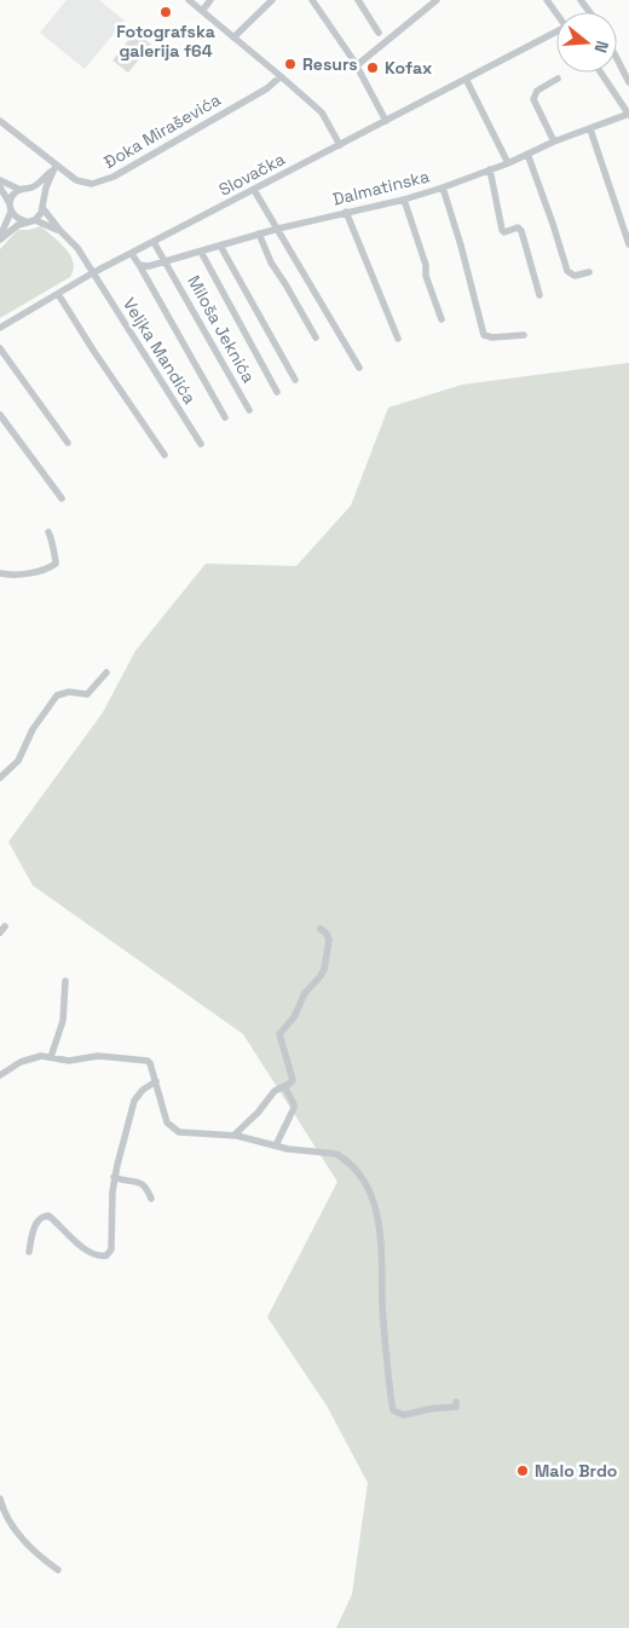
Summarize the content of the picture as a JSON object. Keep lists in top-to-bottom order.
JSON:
{
  "streets": {
    "street": [
      "Đoka Miraševića",
      "Slovačka",
      "Dalmatinska",
      "Miloša Jeknića",
      "Veljka Mandića"
    ]
  },
  "crossings": [
    ["Dalmatinska", "Miloša Jeknića"]
  ],
  "places": [
    "Fotografska galerija f64",
    "Resurs",
    "Kofax",
    "Malo Brdo"
  ],
  "north": "right"
}
